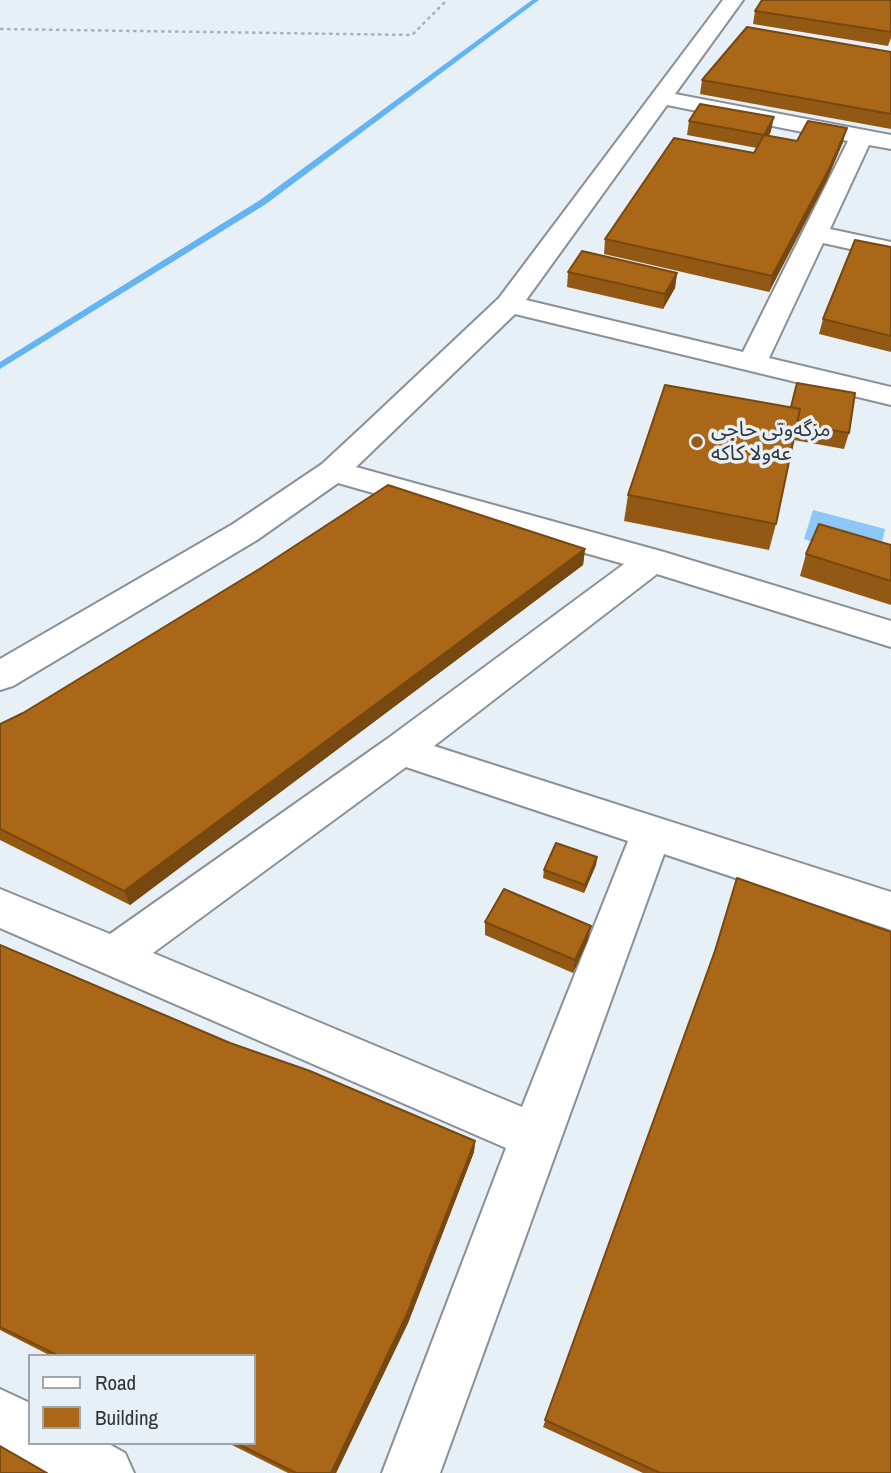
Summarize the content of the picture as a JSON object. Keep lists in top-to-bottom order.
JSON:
{
  "places": ["مزگەوتی حاجی عەولا کاکە"],
  "legend": ["Road", "Building"]
}
